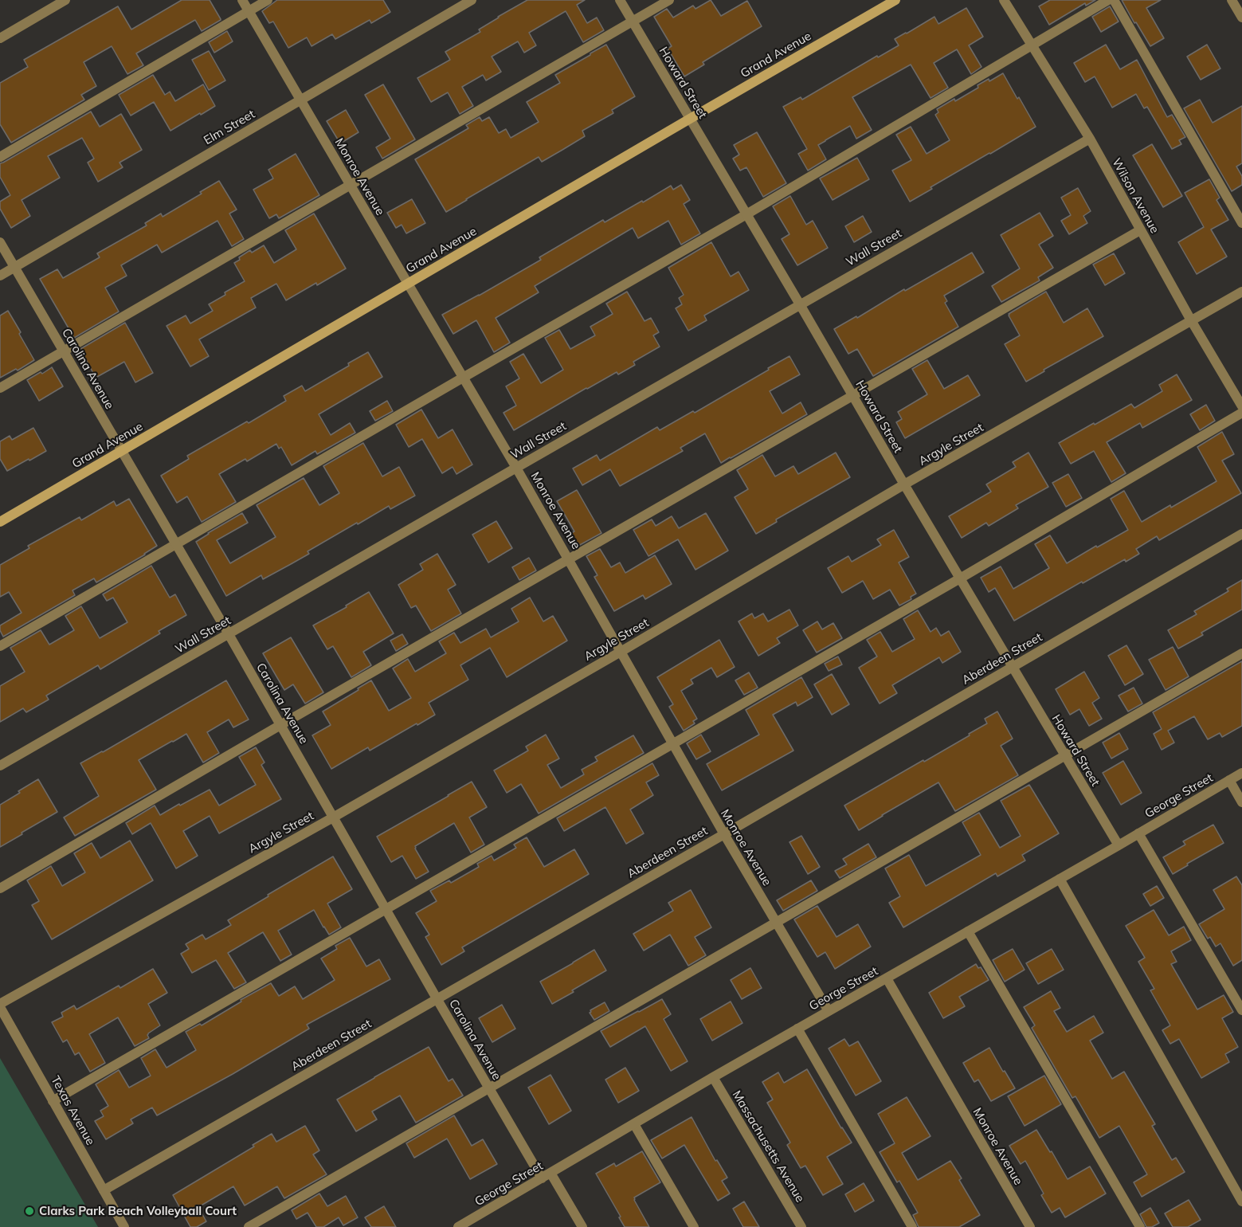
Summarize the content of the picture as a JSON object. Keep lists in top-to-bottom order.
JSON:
{
  "streets": {
    "main road": ["Grand Avenue"],
    "street": [
      "Howard Street",
      "Elm Street",
      "Monroe Avenue",
      "Wilson Avenue",
      "Wall Street",
      "Carolina Avenue",
      "Argyle Street",
      "Aberdeen Street",
      "George Street",
      "Texas Avenue",
      "Massachusetts Avenue"
    ]
  },
  "crossings": [
    ["Grand Avenue", "Howard Street"],
    ["Grand Avenue", "Monroe Avenue"],
    ["Grand Avenue", "Carolina Avenue"],
    ["Howard Street", "Wall Street"],
    ["Howard Street", "Argyle Street"],
    ["Howard Street", "Aberdeen Street"],
    ["Howard Street", "George Street"],
    ["Elm Street", "Monroe Avenue"],
    ["Elm Street", "Carolina Avenue"],
    ["Monroe Avenue", "Wall Street"],
    ["Monroe Avenue", "Argyle Street"],
    ["Monroe Avenue", "Aberdeen Street"],
    ["Monroe Avenue", "George Street"],
    ["Wilson Avenue", "Wall Street"],
    ["Wilson Avenue", "Argyle Street"],
    ["Wall Street", "Carolina Avenue"],
    ["Carolina Avenue", "Argyle Street"],
    ["Carolina Avenue", "Aberdeen Street"],
    ["Carolina Avenue", "George Street"],
    ["Argyle Street", "Texas Avenue"],
    ["Aberdeen Street", "Texas Avenue"],
    ["George Street", "Massachusetts Avenue"]
  ],
  "places": ["Clarks Park Beach Volleyball Court"]
}
